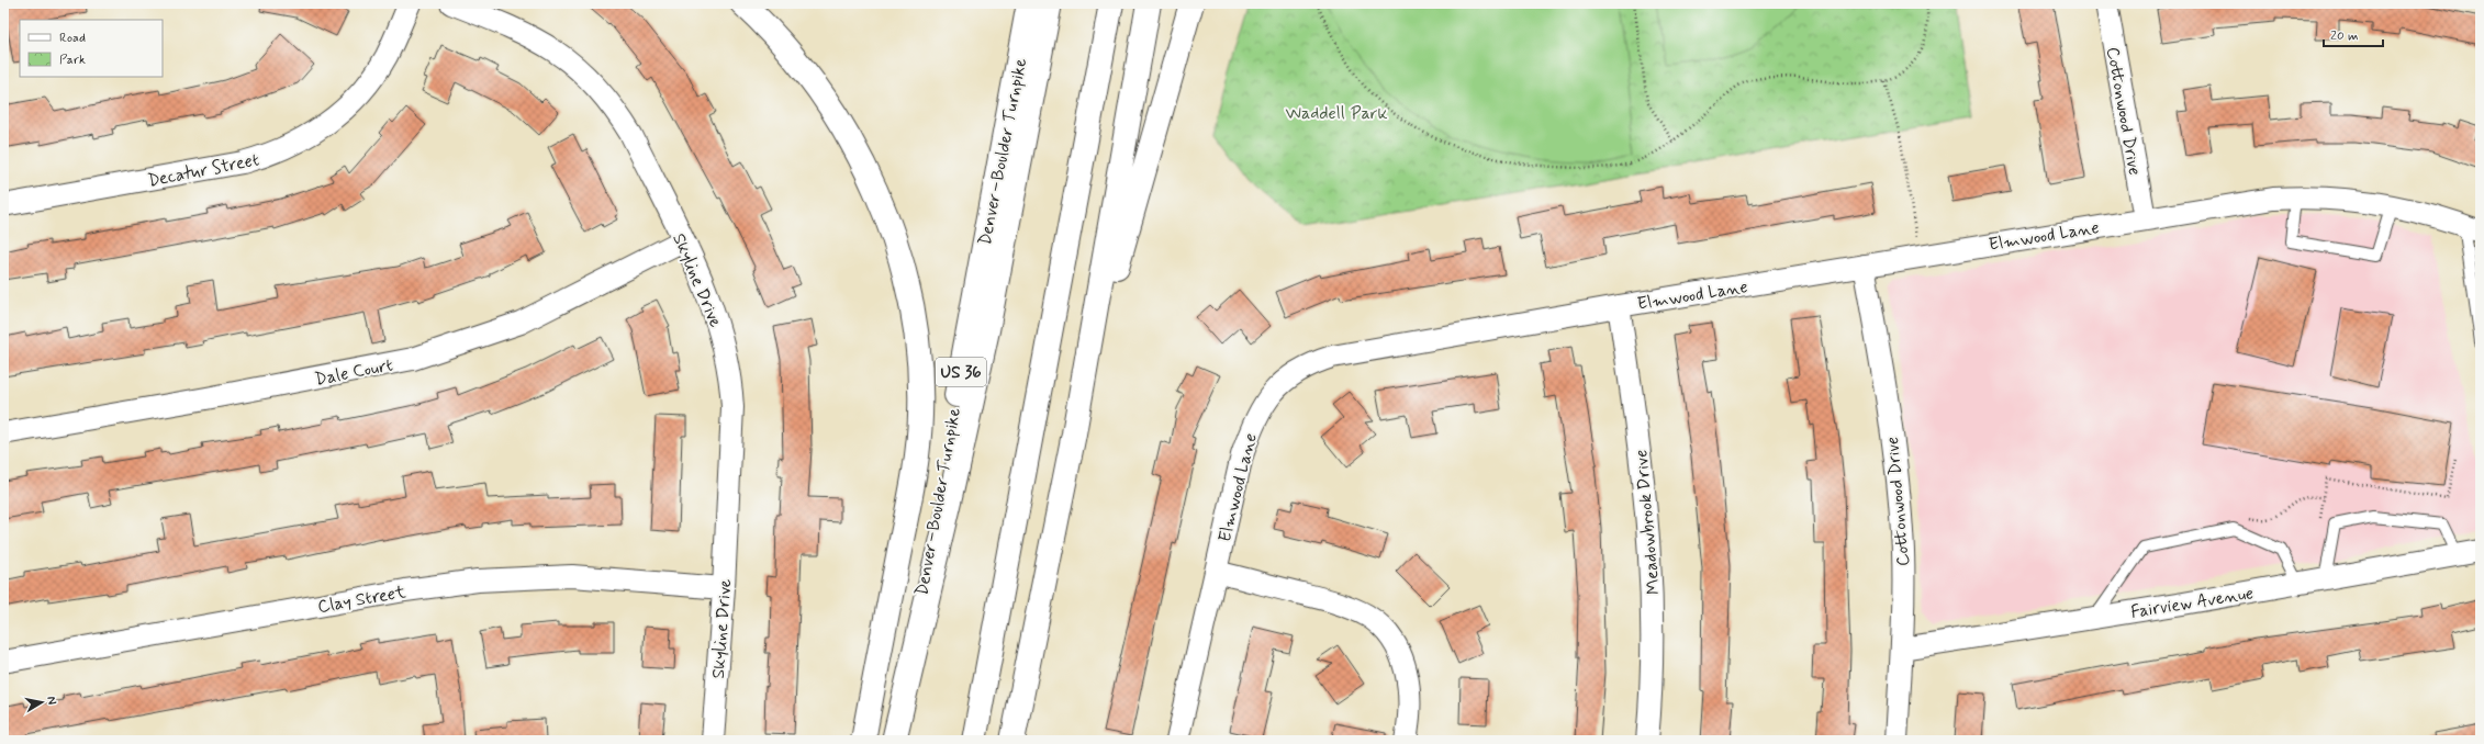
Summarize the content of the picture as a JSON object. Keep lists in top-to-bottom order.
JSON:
{
  "streets": {
    "highway": ["Denver–Boulder Turnpike", "US 36"],
    "street": [
      "Cottonwood Drive",
      "Decatur Street",
      "Elmwood Lane",
      "Skyline Drive",
      "Dale Court",
      "Meadowbrook Drive",
      "Clay Street",
      "Fairview Avenue"
    ]
  },
  "crossings": [
    ["Cottonwood Drive", "Elmwood Lane"],
    ["Cottonwood Drive", "Fairview Avenue"],
    ["Elmwood Lane", "Meadowbrook Drive"],
    ["Skyline Drive", "Dale Court"],
    ["Skyline Drive", "Clay Street"]
  ],
  "parks": ["Waddell Park"],
  "legend": ["Road", "Park"],
  "scale_bar": "20 m",
  "north": "right"
}
